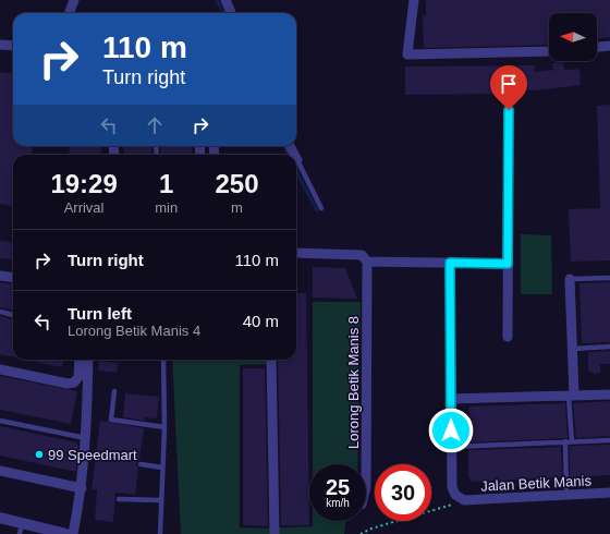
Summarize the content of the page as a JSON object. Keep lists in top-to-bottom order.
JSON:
{
  "streets": {
    "street": ["Lorong Betik Manis 8", "Jalan Betik Manis"]
  },
  "places": ["99 Speedmart"],
  "north": "left",
  "page": {
    "turn": ["110 m", "Turn right"],
    "eta": [
      "19:29",
      "Arrival",
      "1",
      "min",
      "250",
      "m"
    ],
    "list": [
      {
        "name": "Turn right",
        "value": "110 m"
      },
      {
        "name": "Turn left",
        "note": "Lorong Betik Manis 4",
        "value": "40 m"
      }
    ],
    "speed": "25 km/h",
    "limit": "30"
  }
}
